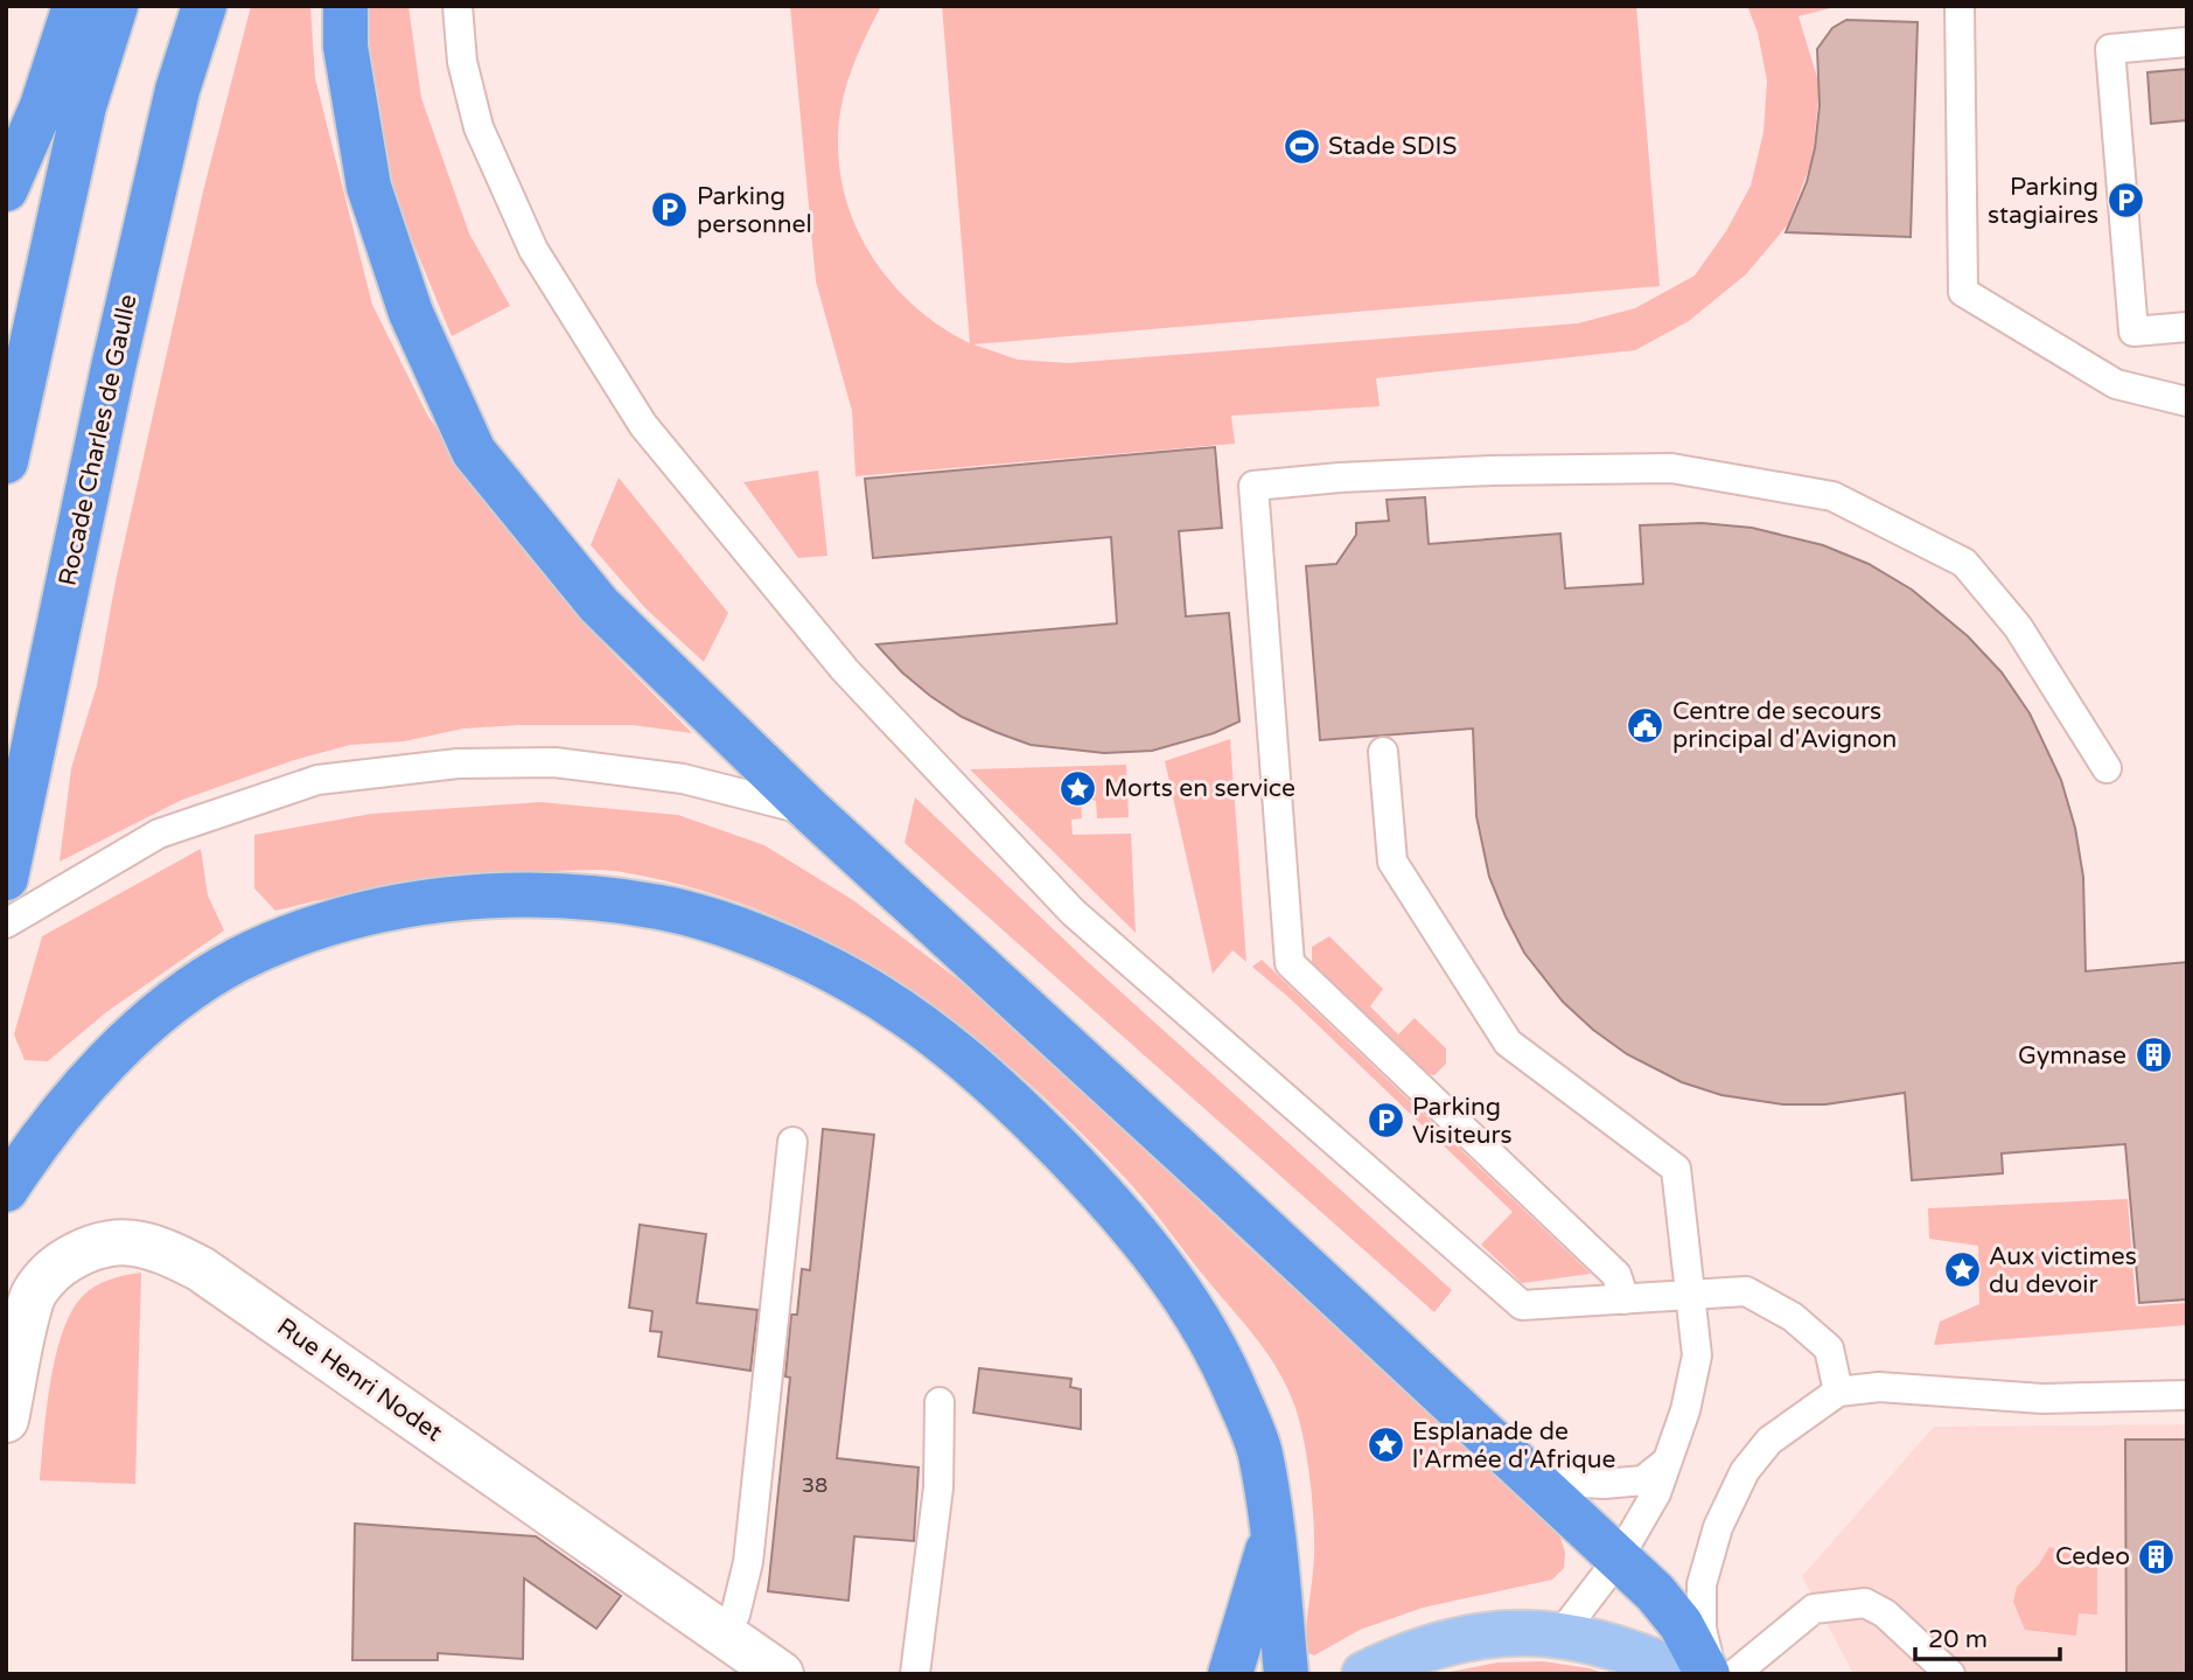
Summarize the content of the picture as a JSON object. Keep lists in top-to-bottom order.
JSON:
{
  "streets": {
    "highway": ["Rocade Charles de Gaulle"],
    "street": ["Rue Henri Nodet"]
  },
  "places": {
    "sports": ["Stade SDIS"],
    "parking": ["Parking stagiaires", "Parking personnel", "Parking Visiteurs"],
    "public building": ["Centre de secours principal d'Avignon"],
    "place": ["Morts en service", "Aux victimes du devoir", "Esplanade de l'Armée d'Afrique"],
    "building": ["Gymnase", "Cedeo"]
  },
  "house_numbers": ["38"],
  "scale_bar": "20 m"
}
